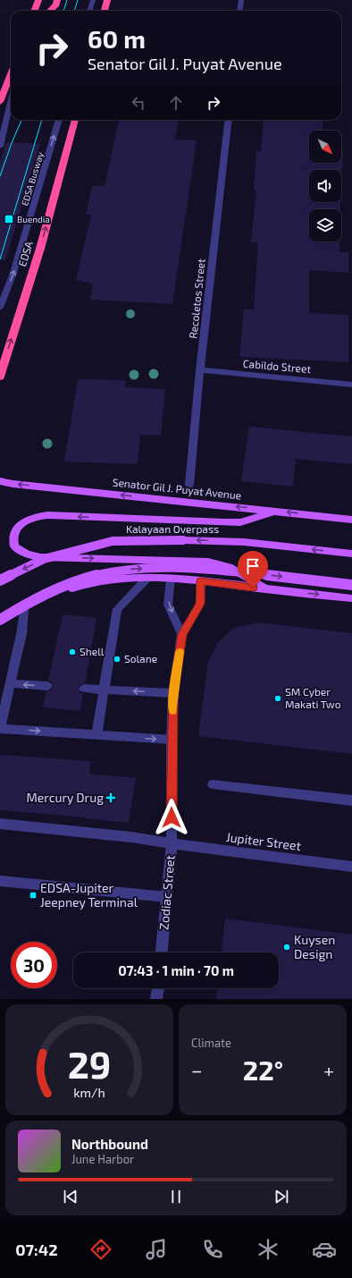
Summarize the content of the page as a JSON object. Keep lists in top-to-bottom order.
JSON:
{
  "streets": {
    "highway": ["EDSA"],
    "main road": ["Senator Gil J. Puyat Avenue", "Kalayaan Overpass"],
    "street": [
      "EDSA Busway",
      "Recoletos Street",
      "Cabildo Street",
      "Jupiter Street",
      "Zodiac Street"
    ]
  },
  "crossings": [
    ["Recoletos Street", "Cabildo Street"],
    ["Jupiter Street", "Zodiac Street"]
  ],
  "one_way": ["EDSA Busway", "EDSA"],
  "places": {
    "transit": ["Buendia", "EDSA-Jupiter Jeepney Terminal"],
    "other": [
      "Shell",
      "Solane",
      "SM Cyber Makati Two",
      "Kuysen Design"
    ],
    "health": ["Mercury Drug"]
  },
  "north": "bottom right",
  "page": {
    "turn": ["60 m", "Senator Gil J. Puyat Avenue"],
    "limit": "30",
    "trip": "07:43 · 1 min · 70 m",
    "tile": "Climate",
    "heat": ["−", "22°", "+"],
    "song": ["Northbound", "June Harbor"],
    "tabs": "07:42",
    "gauge": ["29", "km/h"]
  }
}
